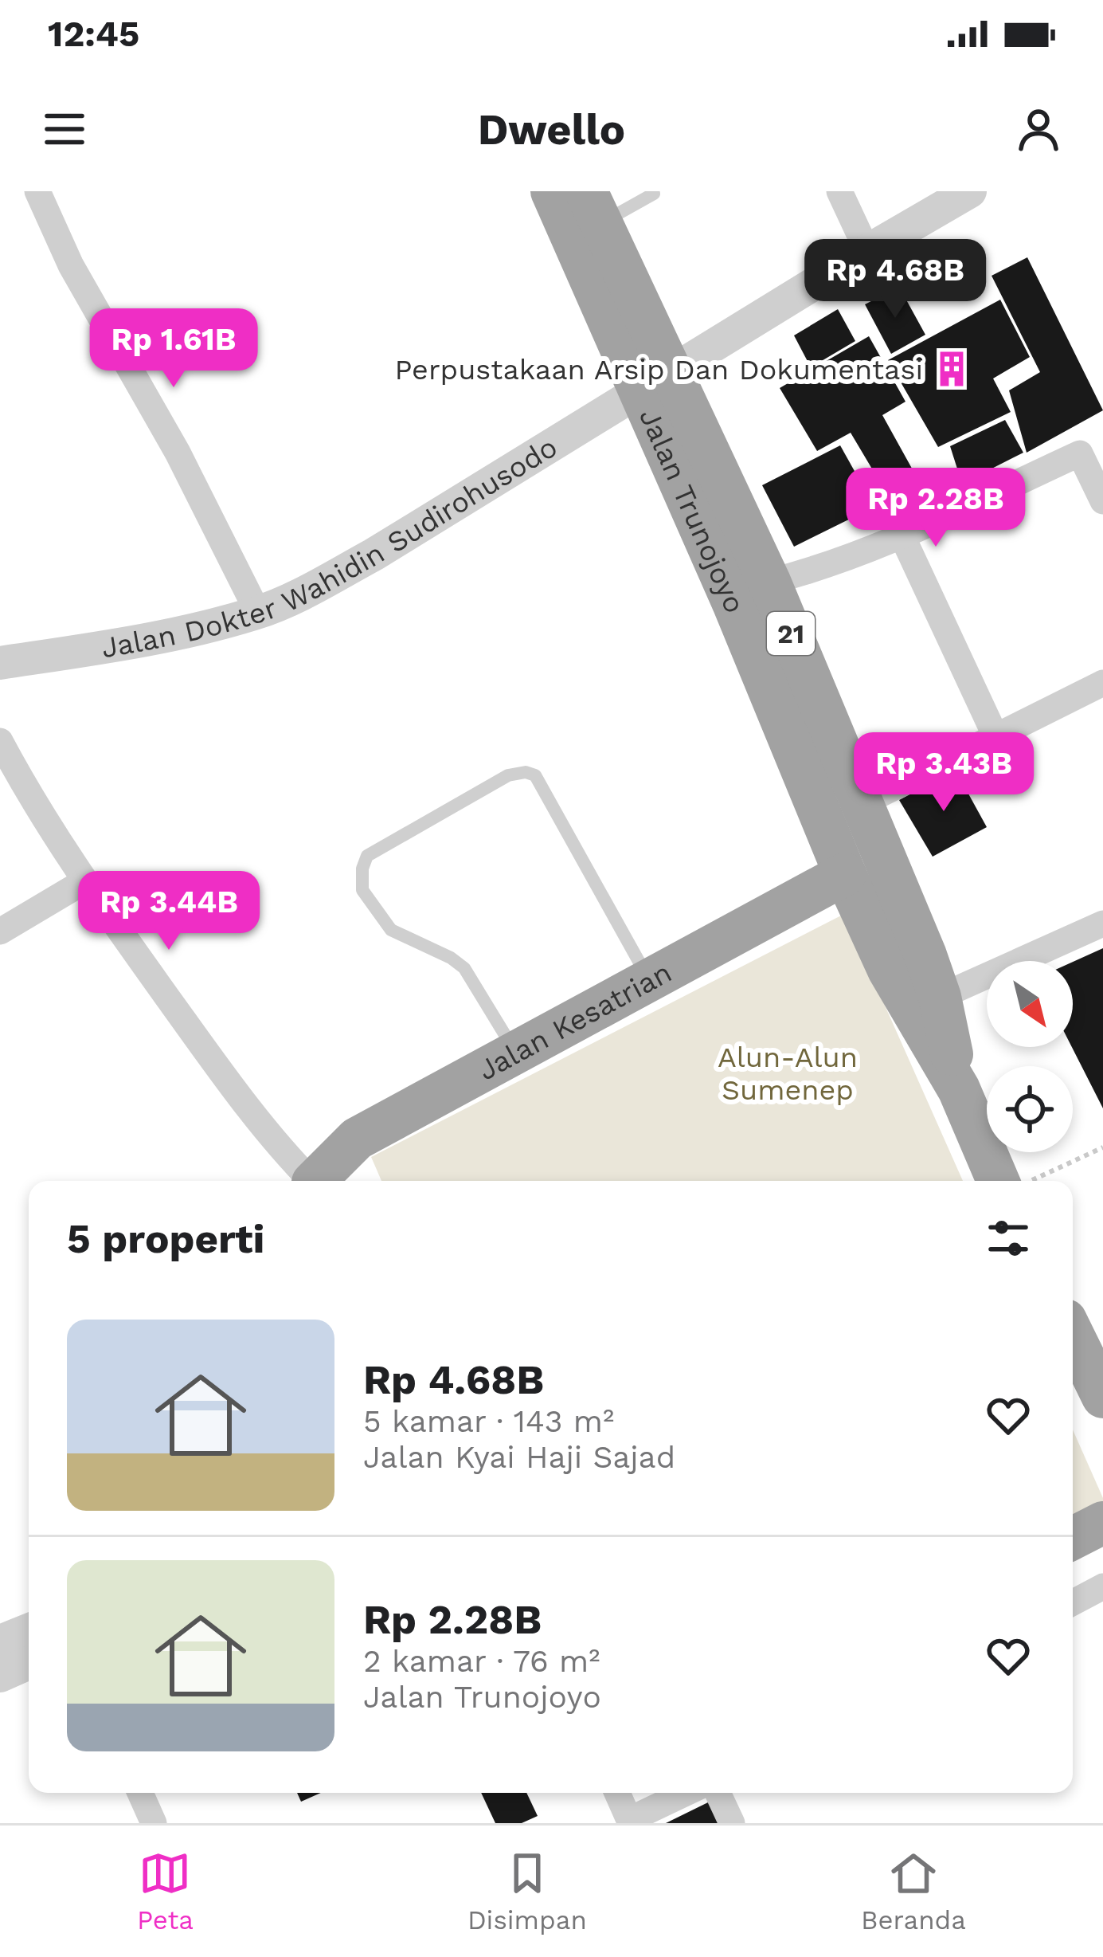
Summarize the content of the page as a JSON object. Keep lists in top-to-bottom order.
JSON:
{
  "streets": {
    "highway": ["Jalan Trunojoyo", "21", "Jalan Kesatrian"],
    "street": ["Jalan Dokter Wahidin Sudirohusodo"]
  },
  "crossings": [
    ["Jalan Trunojoyo", "Jalan Dokter Wahidin Sudirohusodo"],
    ["Jalan Trunojoyo", "Jalan Kesatrian"]
  ],
  "parks": ["Alun-Alun Sumenep"],
  "places": {
    "building": ["Perpustakaan Arsip Dan Dokumentasi"]
  },
  "north": "bottom right",
  "page": {
    "status": "12:45",
    "header": "Dwello",
    "price": [
      "Rp 4.68B",
      "Rp 1.61B",
      "Rp 2.28B",
      "Rp 3.43B",
      "Rp 3.44B"
    ],
    "heading": "5 properti",
    "list": [
      {
        "name": "Rp 4.68B",
        "note": "5 kamar · 143 m² · Jalan Kyai Haji Sajad"
      },
      {
        "name": "Rp 2.28B",
        "note": "2 kamar · 76 m² · Jalan Trunojoyo"
      }
    ],
    "tabs": ["Peta", "Disimpan", "Beranda"]
  }
}
